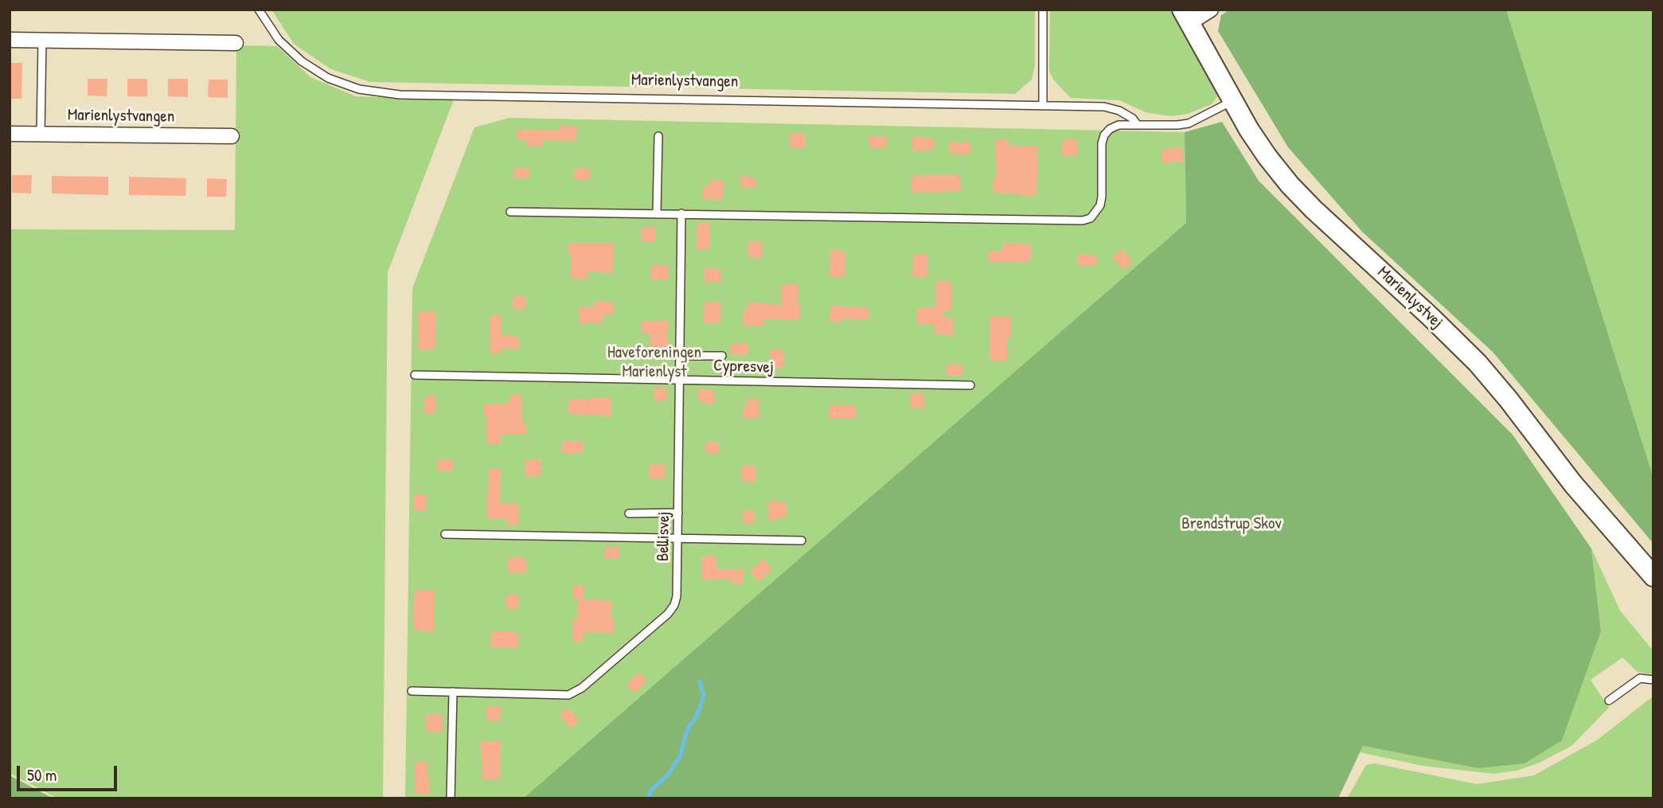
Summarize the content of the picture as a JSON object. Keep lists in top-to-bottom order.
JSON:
{
  "streets": {
    "street": ["Marienlystvangen", "Marienlystvej"],
    "lane": ["Cypresvej", "Bellisvej"]
  },
  "crossings": [
    ["Cypresvej", "Bellisvej"]
  ],
  "parks": ["Haveforeningen Marienlyst", "Brendstrup Skov"],
  "scale_bar": "50 m"
}
